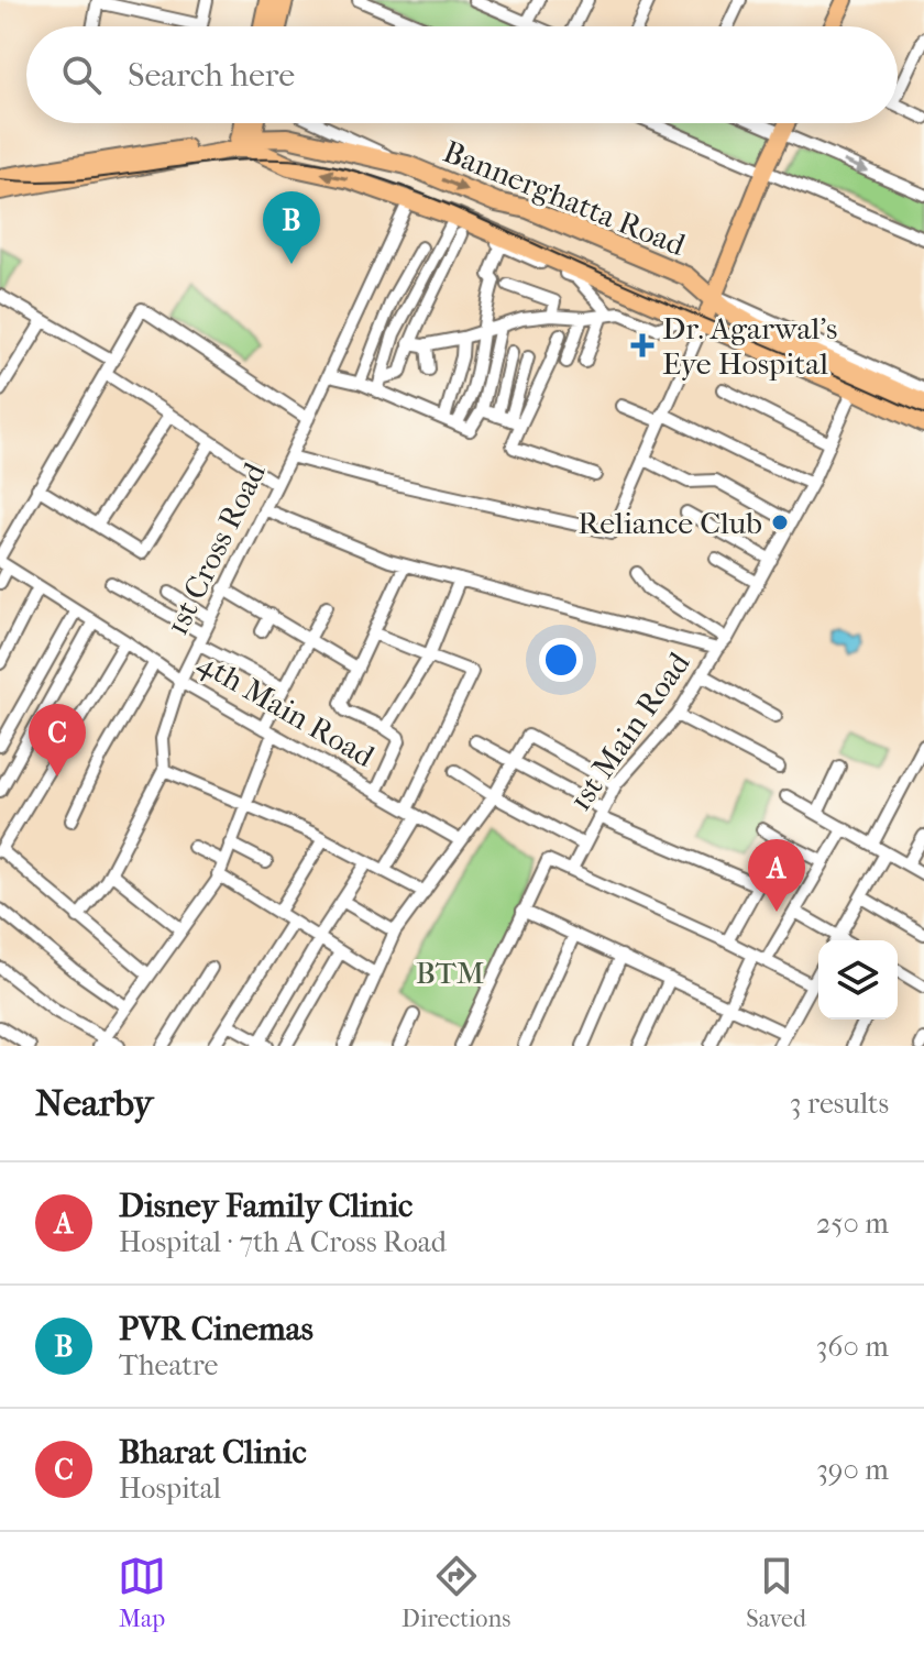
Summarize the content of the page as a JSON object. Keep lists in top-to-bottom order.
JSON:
{
  "streets": {
    "highway": ["Bannerghatta Road"],
    "street": ["1st Cross Road", "4th Main Road", "1st Main Road"]
  },
  "crossings": [
    ["Bannerghatta Road", "1st Cross Road"],
    ["Bannerghatta Road", "1st Main Road"],
    ["1st Cross Road", "4th Main Road"]
  ],
  "parks": ["BTM"],
  "places": {
    "health": ["Dr. Agarwal's Eye Hospital"],
    "other": ["Reliance Club"]
  },
  "page": {
    "search": "Search here",
    "pins": ["B", "C", "A"],
    "heading": ["Nearby", "3 results"],
    "list": [
      {
        "mark": "A",
        "name": "Disney Family Clinic",
        "note": "Hospital · 7th A Cross Road",
        "value": "250 m"
      },
      {
        "mark": "B",
        "name": "PVR Cinemas",
        "note": "Theatre",
        "value": "360 m"
      },
      {
        "mark": "C",
        "name": "Bharat Clinic",
        "note": "Hospital",
        "value": "390 m"
      }
    ],
    "nav": ["Map", "Directions", "Saved"]
  }
}
